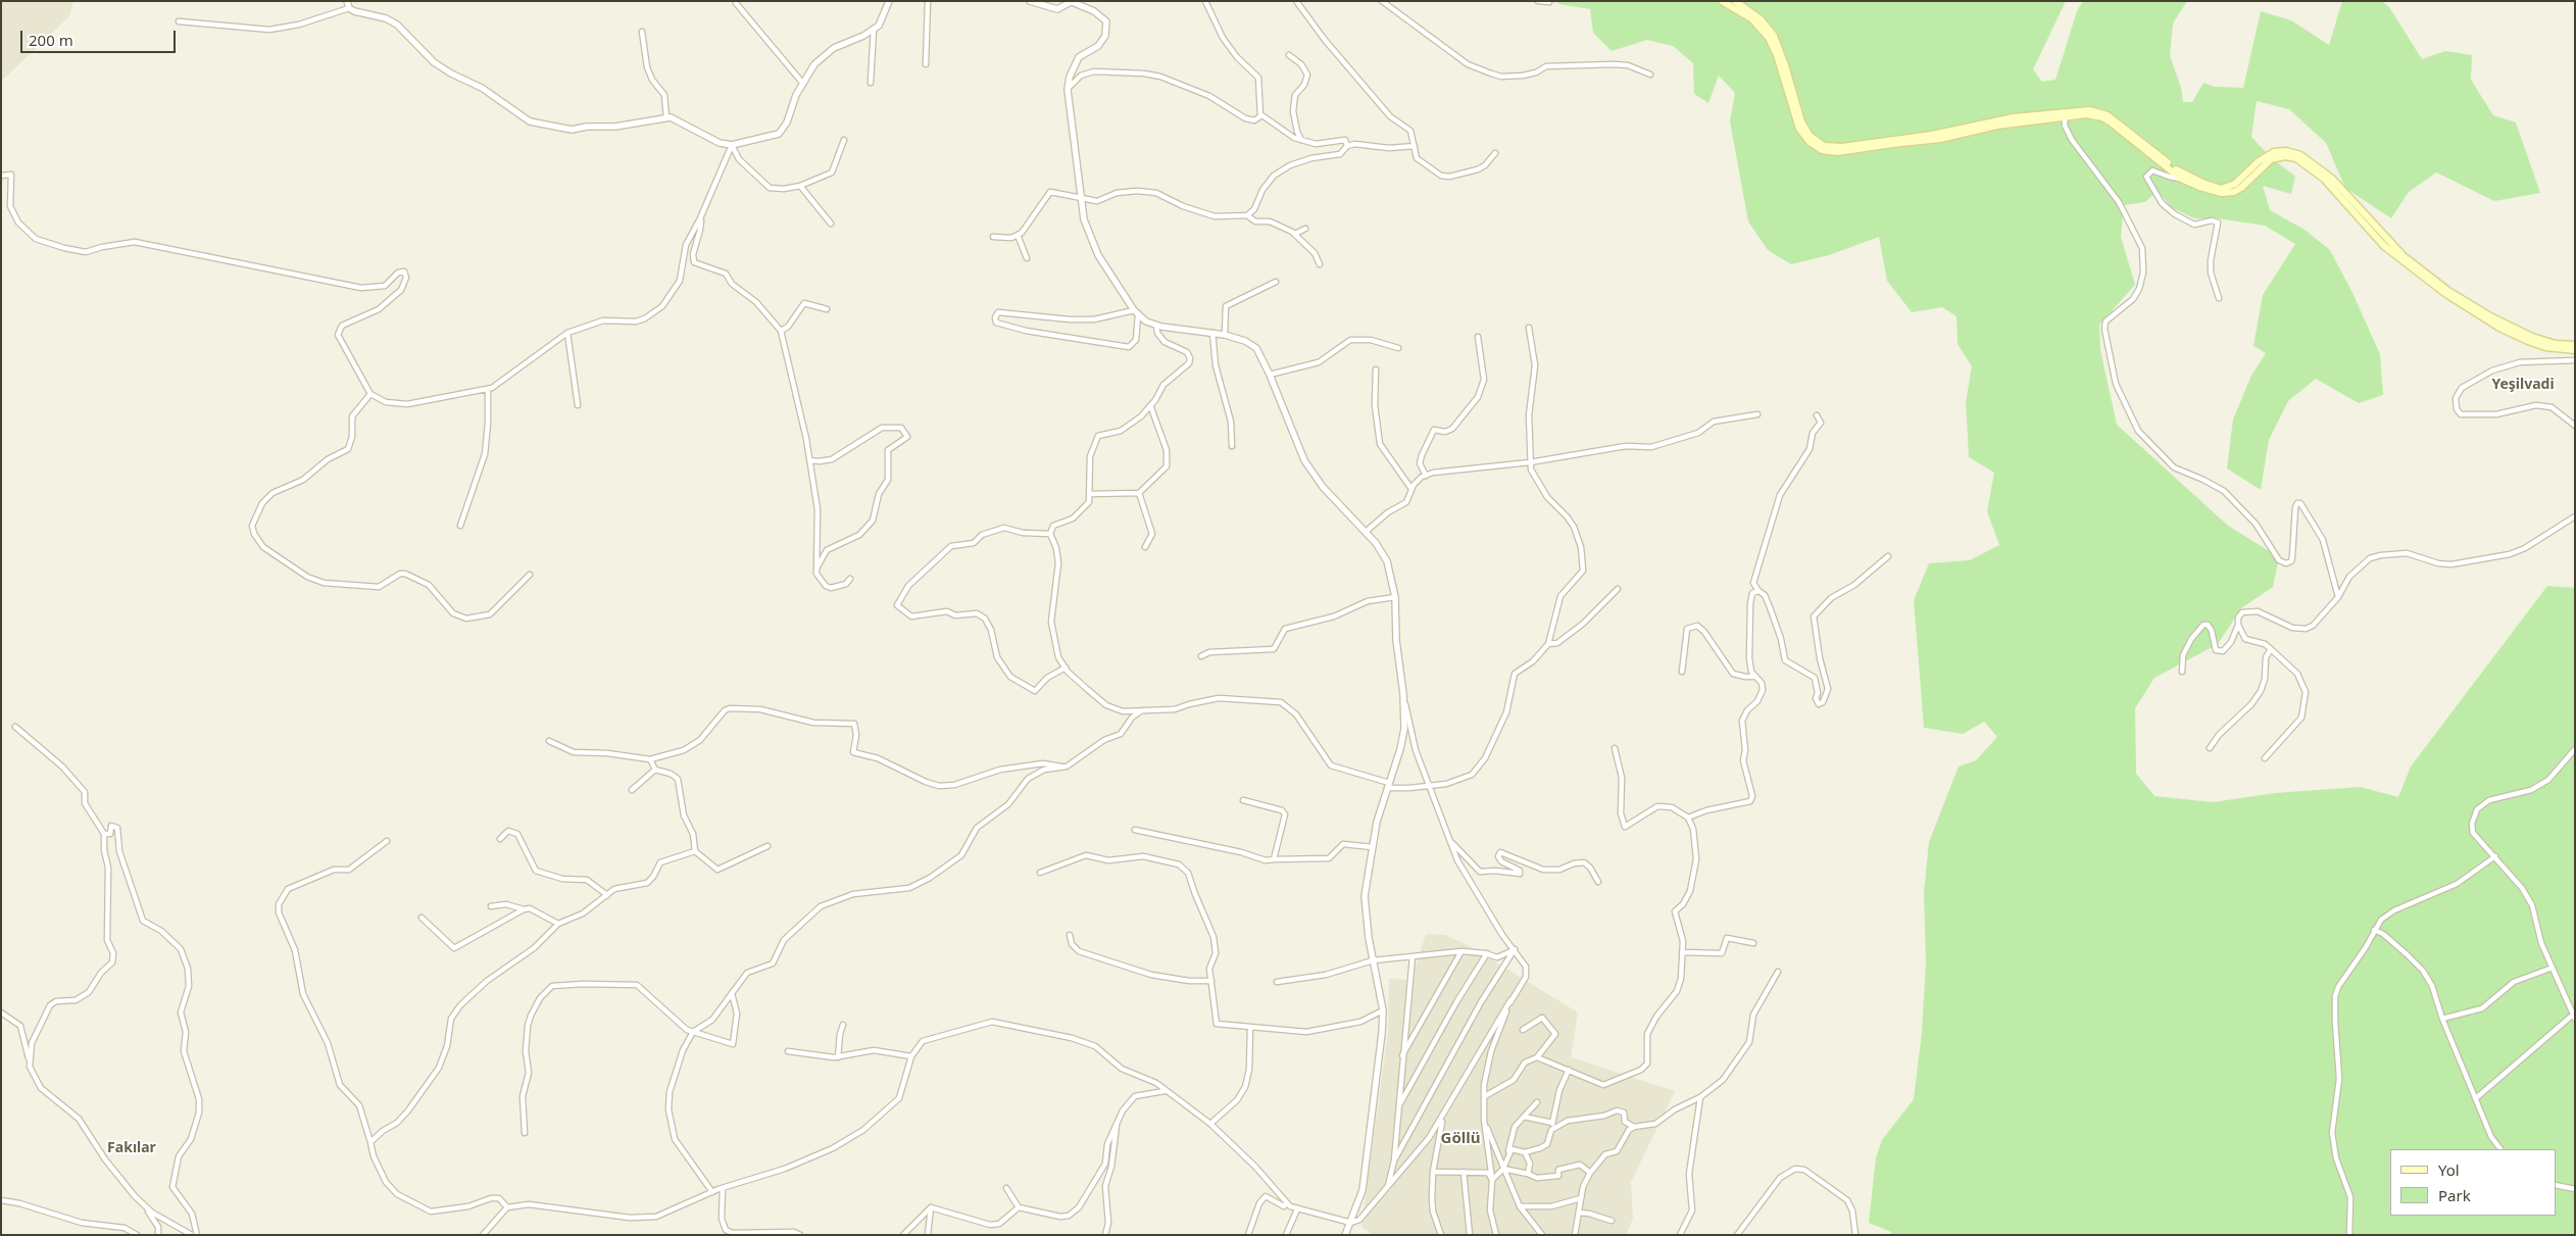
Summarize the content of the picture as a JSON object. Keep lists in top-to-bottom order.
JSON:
{
  "districts": ["Yeşilvadi", "Göllü", "Fakılar"],
  "legend": ["Yol", "Park"],
  "scale_bar": "200 m"
}
